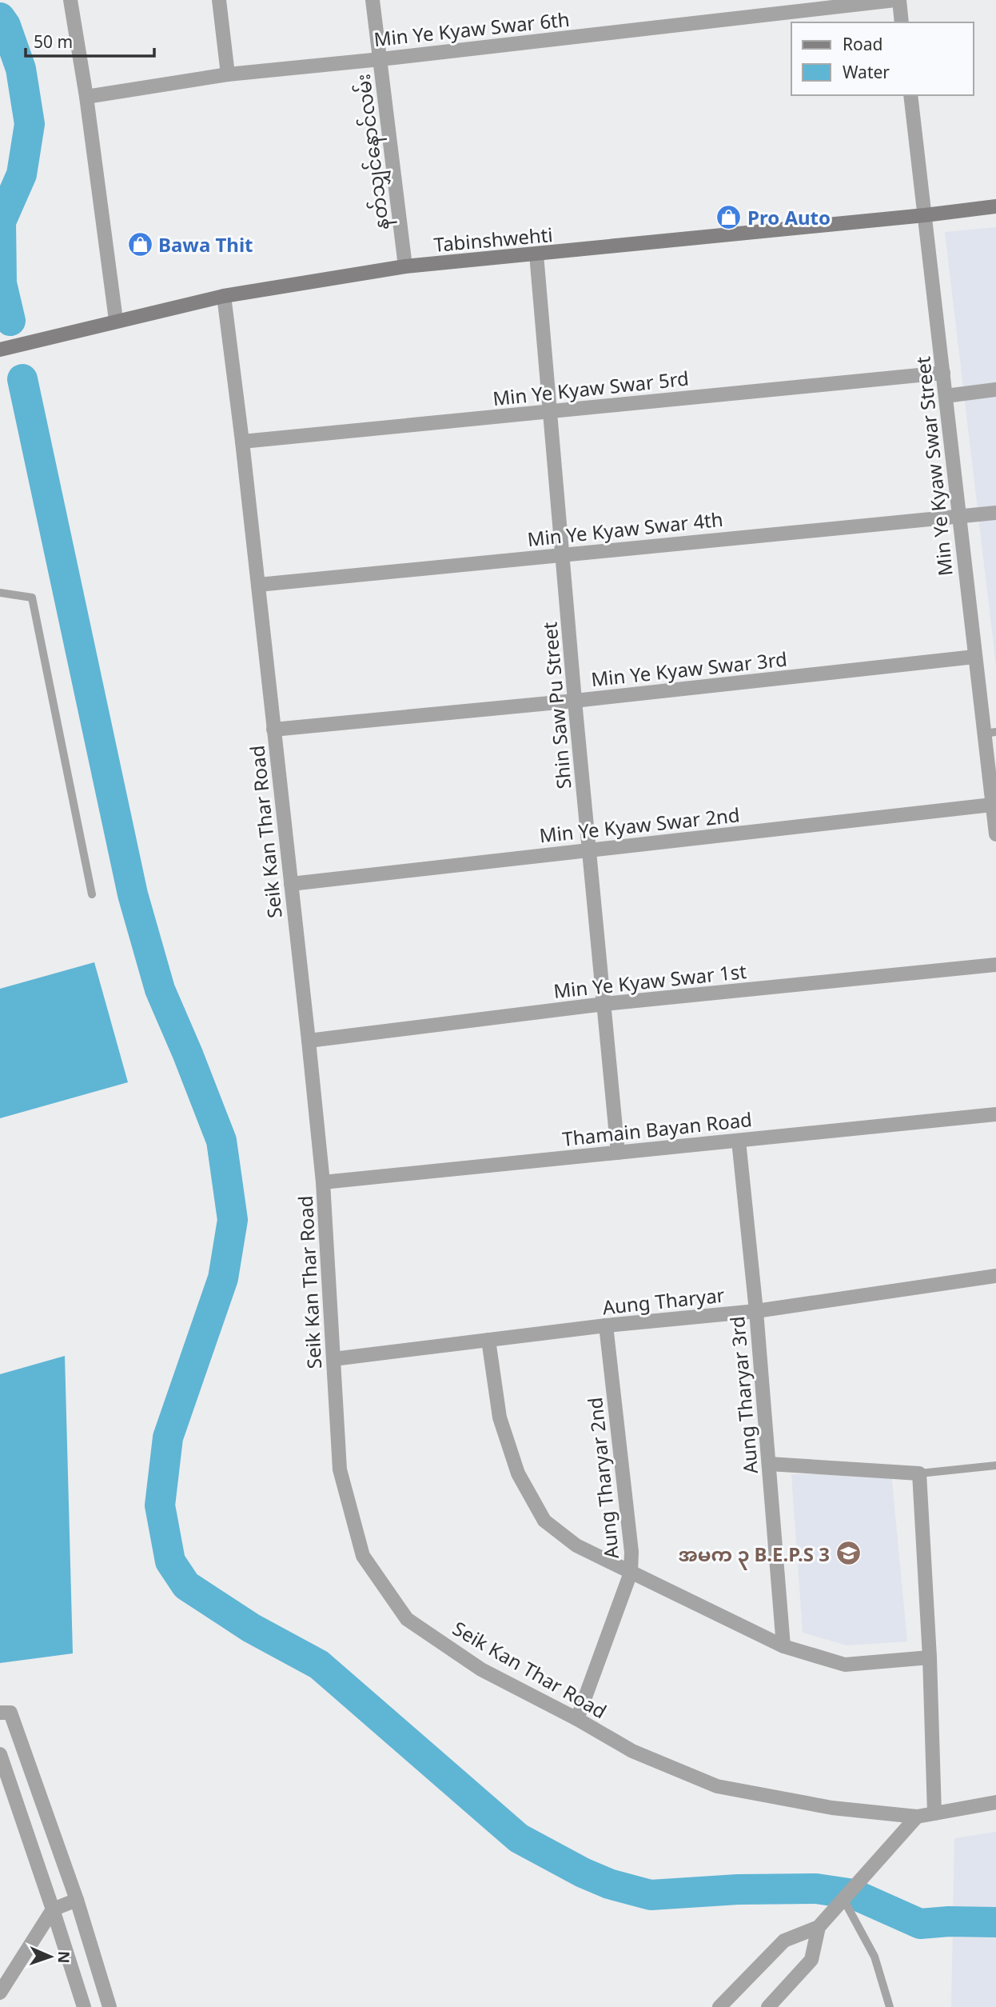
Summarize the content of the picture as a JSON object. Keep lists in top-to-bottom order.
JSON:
{
  "streets": {
    "main road": ["Tabinshwehti"],
    "street": [
      "Min Ye Kyaw Swar 6th",
      "နတ်သျှင်နောင်လမ်း",
      "Min Ye Kyaw Swar 5rd",
      "Min Ye Kyaw Swar Street",
      "Min Ye Kyaw Swar 4th",
      "Min Ye Kyaw Swar 3rd",
      "Shin Saw Pu Street",
      "Min Ye Kyaw Swar 2nd",
      "Seik Kan Thar Road",
      "Min Ye Kyaw Swar 1st",
      "Thamain Bayan Road",
      "Aung Tharyar",
      "Aung Tharyar 3rd",
      "Aung Tharyar 2nd"
    ]
  },
  "crossings": [
    ["Min Ye Kyaw Swar 6th", "နတ်သျှင်နောင်လမ်း"],
    ["နတ်သျှင်နောင်လမ်း", "Tabinshwehti"],
    ["Tabinshwehti", "Min Ye Kyaw Swar Street"],
    ["Tabinshwehti", "Shin Saw Pu Street"],
    ["Tabinshwehti", "Seik Kan Thar Road"],
    ["Min Ye Kyaw Swar 5rd", "Min Ye Kyaw Swar Street"],
    ["Min Ye Kyaw Swar 5rd", "Shin Saw Pu Street"],
    ["Min Ye Kyaw Swar 5rd", "Seik Kan Thar Road"],
    ["Min Ye Kyaw Swar Street", "Min Ye Kyaw Swar 4th"],
    ["Min Ye Kyaw Swar Street", "Min Ye Kyaw Swar 3rd"],
    ["Min Ye Kyaw Swar Street", "Min Ye Kyaw Swar 2nd"],
    ["Min Ye Kyaw Swar 4th", "Shin Saw Pu Street"],
    ["Min Ye Kyaw Swar 4th", "Seik Kan Thar Road"],
    ["Min Ye Kyaw Swar 3rd", "Shin Saw Pu Street"],
    ["Min Ye Kyaw Swar 3rd", "Seik Kan Thar Road"],
    ["Shin Saw Pu Street", "Min Ye Kyaw Swar 2nd"],
    ["Shin Saw Pu Street", "Min Ye Kyaw Swar 1st"],
    ["Shin Saw Pu Street", "Thamain Bayan Road"],
    ["Min Ye Kyaw Swar 2nd", "Seik Kan Thar Road"],
    ["Seik Kan Thar Road", "Min Ye Kyaw Swar 1st"],
    ["Seik Kan Thar Road", "Thamain Bayan Road"],
    ["Seik Kan Thar Road", "Aung Tharyar"],
    ["Seik Kan Thar Road", "Aung Tharyar 2nd"],
    ["Thamain Bayan Road", "Aung Tharyar 3rd"],
    ["Aung Tharyar", "Aung Tharyar 3rd"],
    ["Aung Tharyar", "Aung Tharyar 2nd"]
  ],
  "places": {
    "shop": ["Pro Auto", "Bawa Thit"],
    "school or university": ["အမက ၃ B.E.P.S 3"]
  },
  "legend": ["Road", "Water"],
  "scale_bar": "50 m",
  "north": "right"
}
